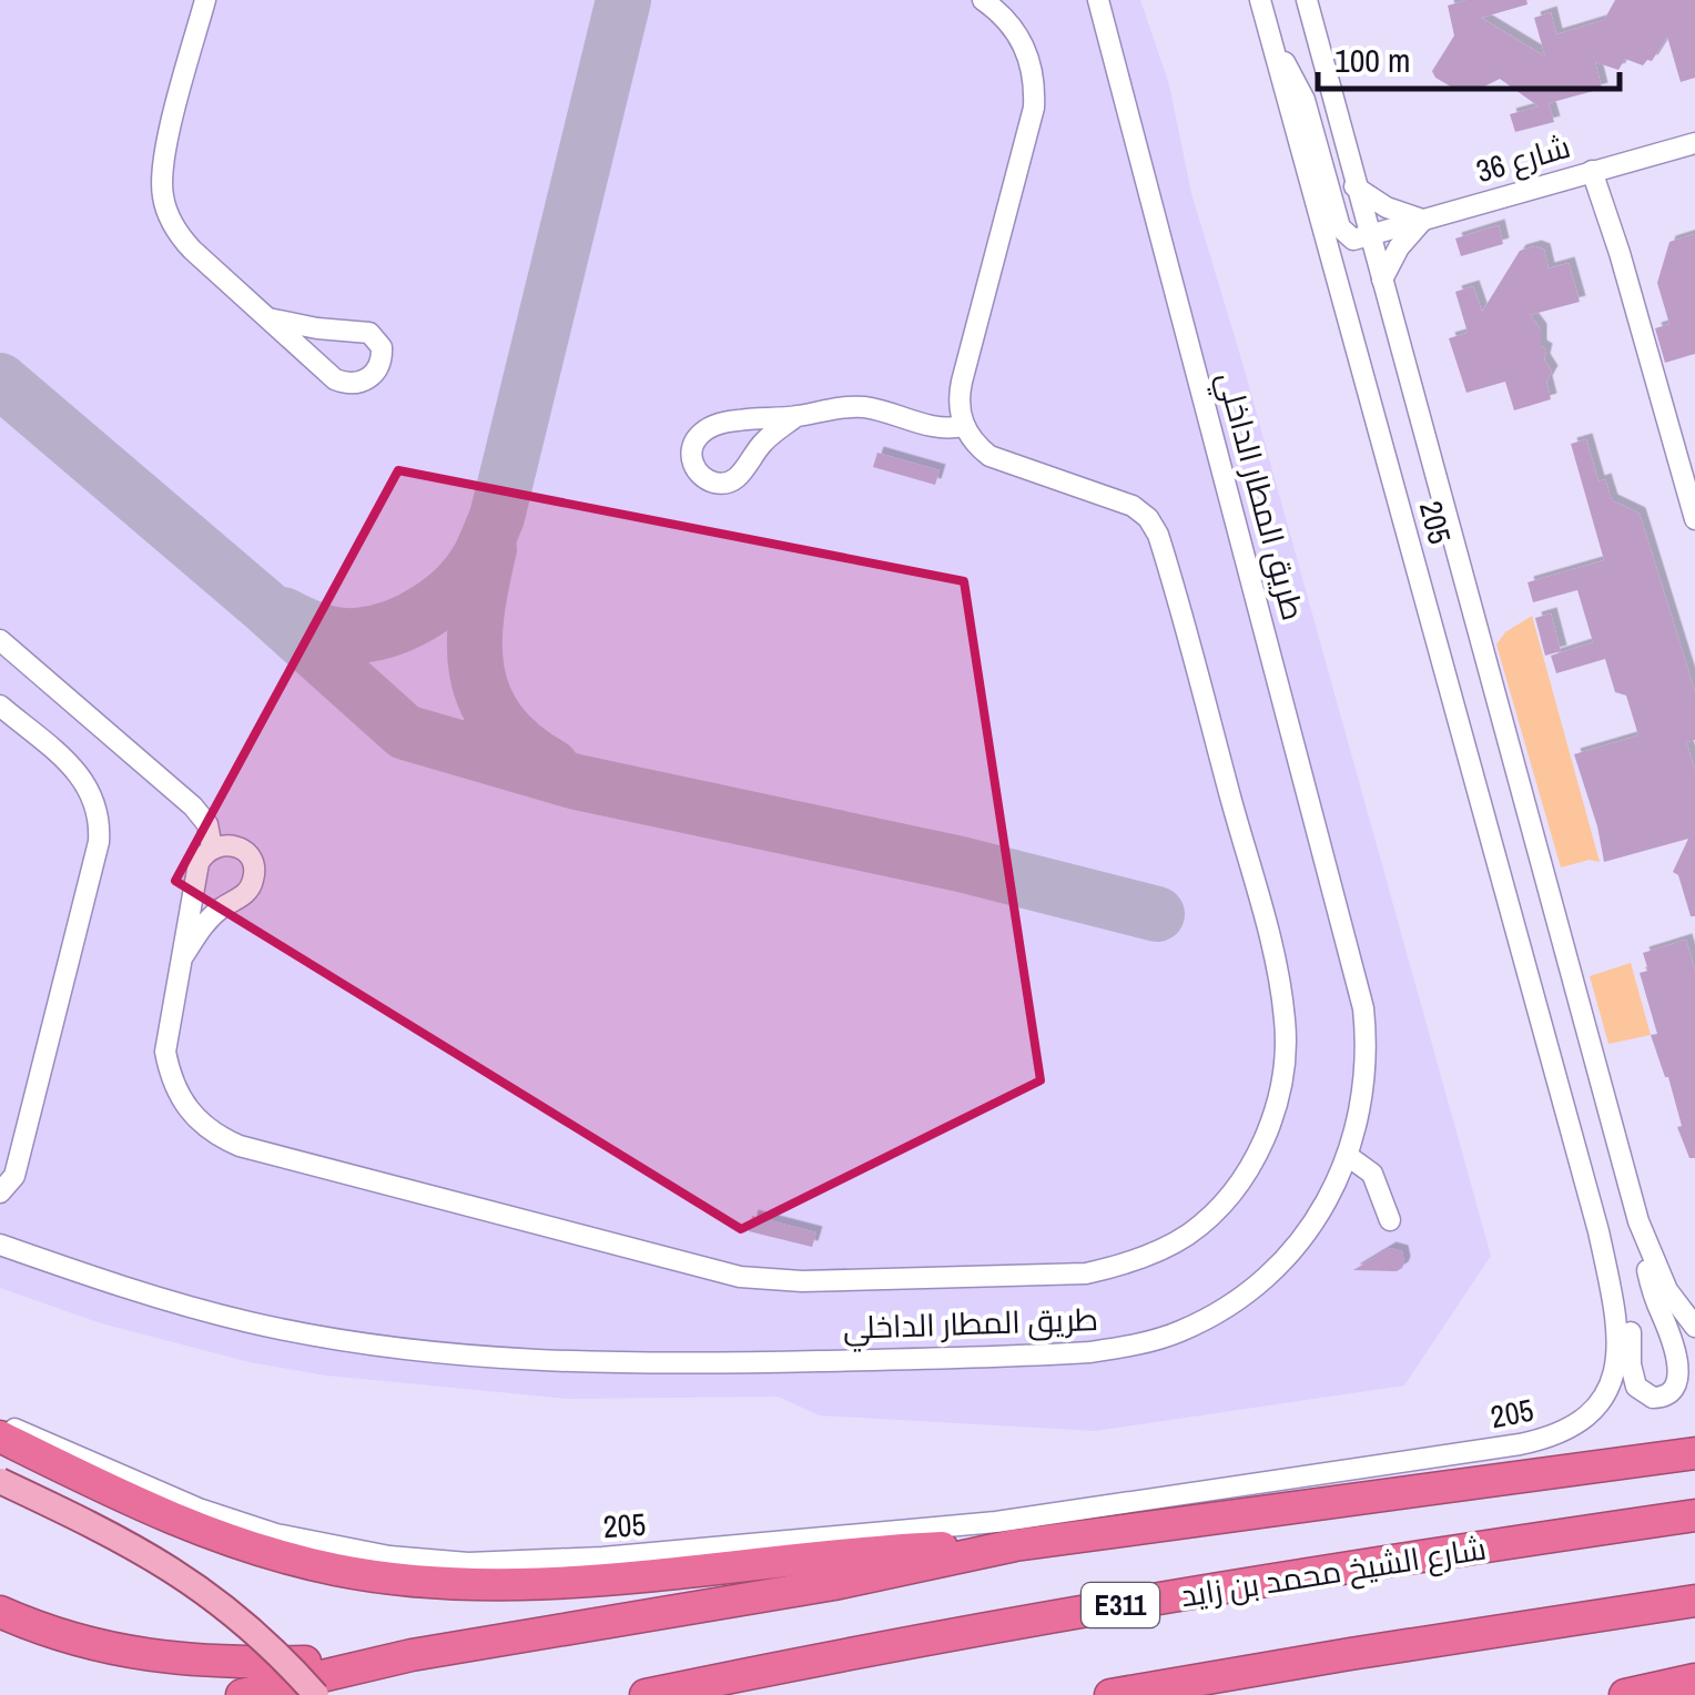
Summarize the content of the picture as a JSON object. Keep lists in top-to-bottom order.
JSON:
{
  "streets": {
    "highway": ["شارع الشيخ محمد بن زايد", "E311"],
    "street": ["شارع 36", "طريق المطار الداخلي", "205"]
  },
  "crossings": [
    ["شارع 36", "205"]
  ],
  "scale_bar": "100 m"
}
